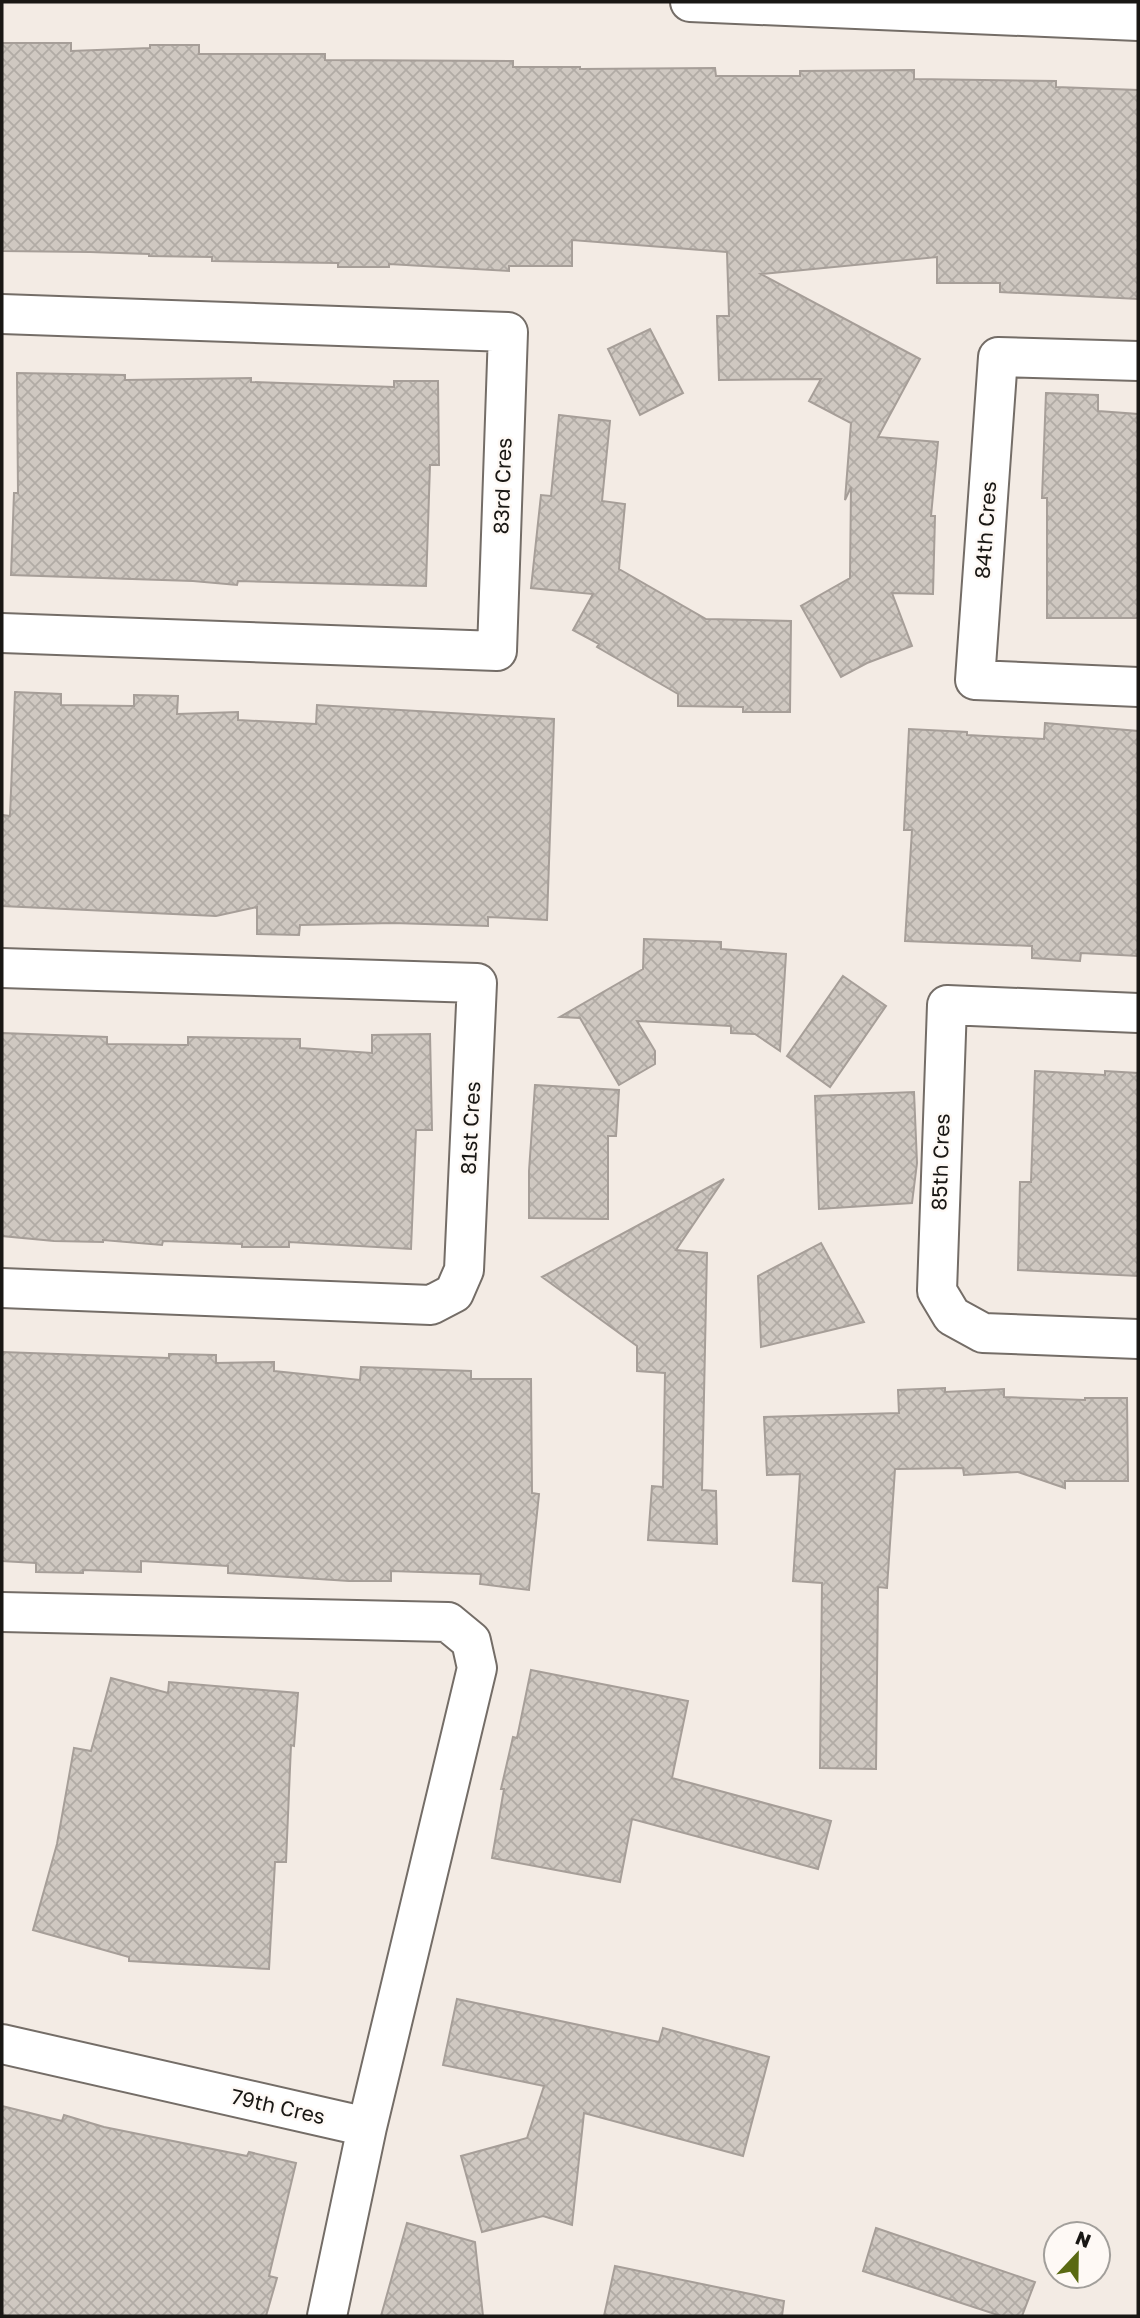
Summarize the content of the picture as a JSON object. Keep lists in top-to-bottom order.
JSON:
{
  "streets": {
    "street": [
      "83rd Cres",
      "84th Cres",
      "81st Cres",
      "85th Cres",
      "79th Cres"
    ]
  },
  "north": "top"
}
